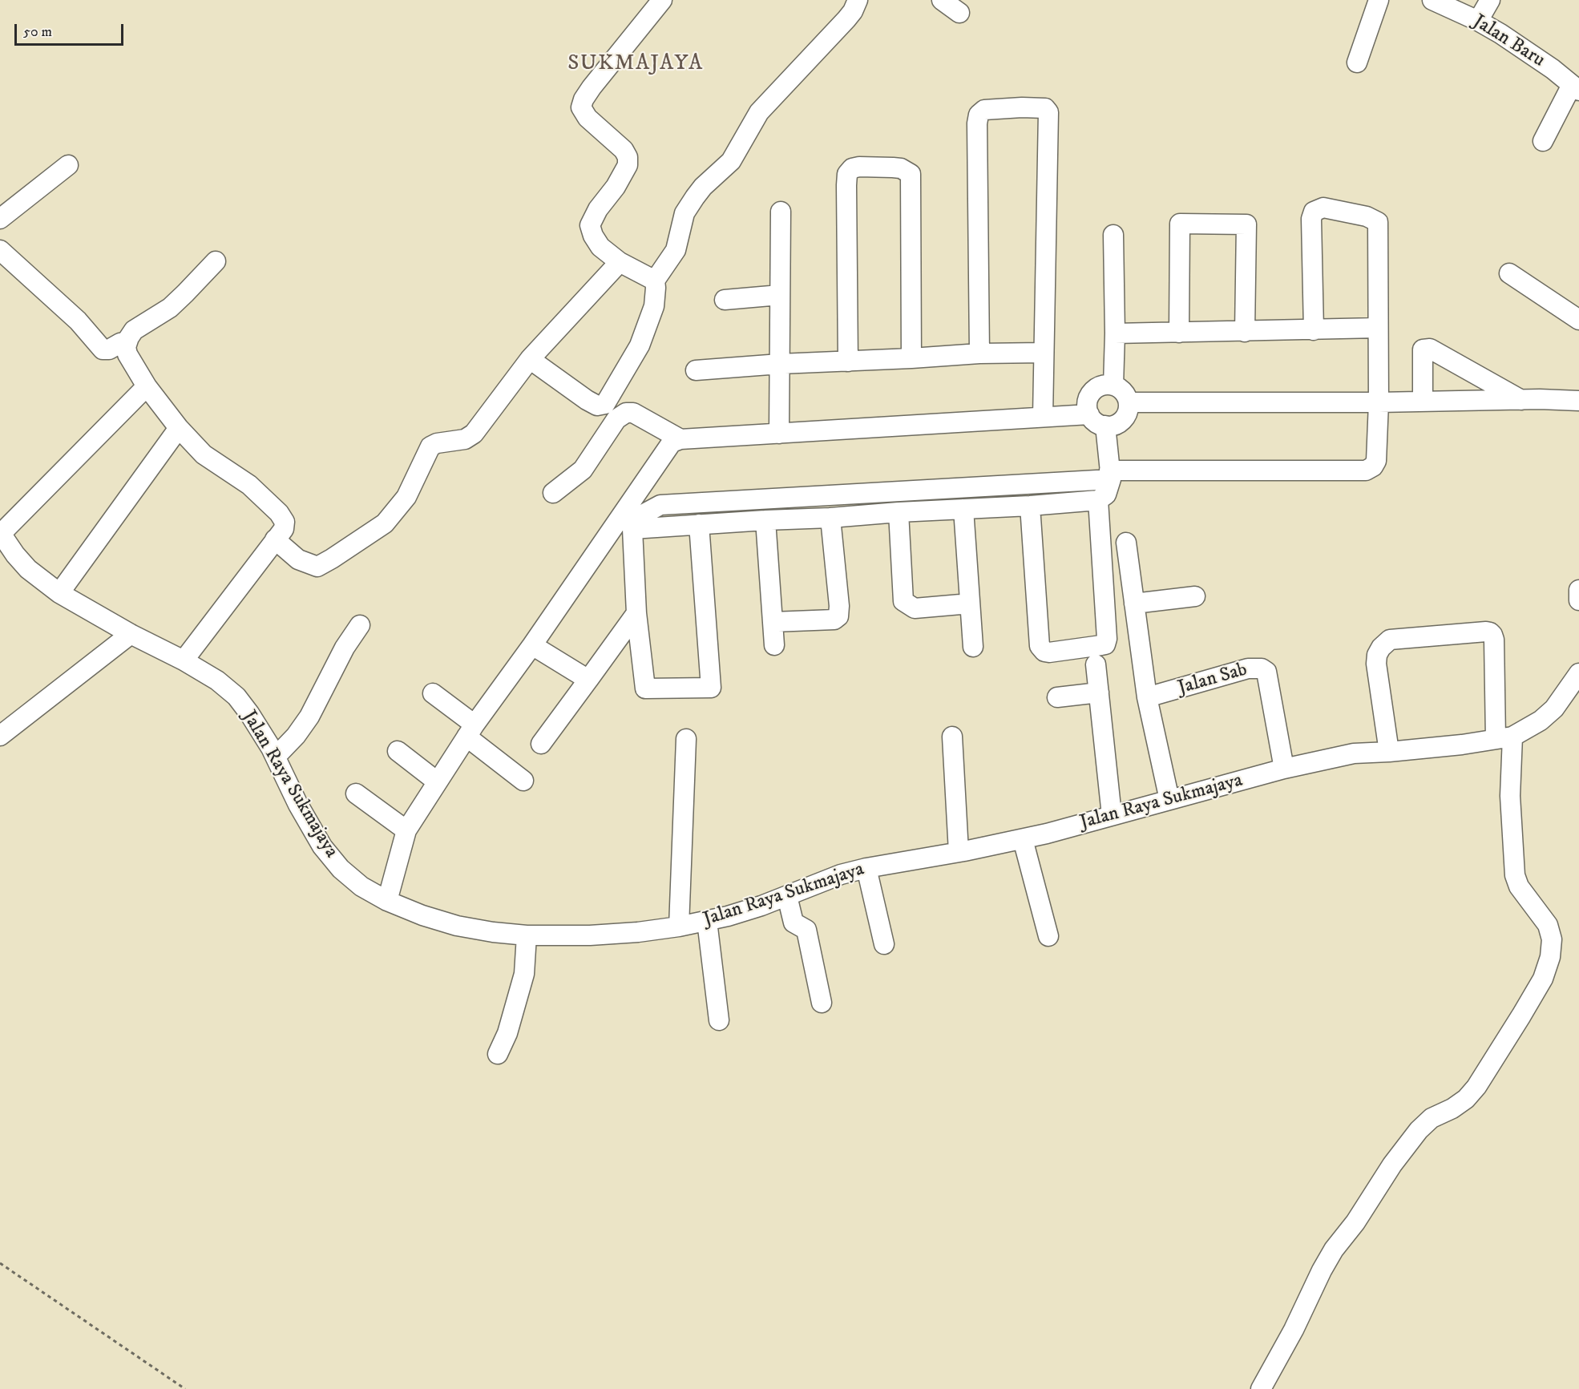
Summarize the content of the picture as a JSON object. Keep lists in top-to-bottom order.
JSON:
{
  "streets": {
    "street": ["Jalan Baru", "Jalan Sab", "Jalan Raya Sukmajaya"]
  },
  "crossings": [
    ["Jalan Sab", "Jalan Raya Sukmajaya"]
  ],
  "districts": ["SUKMAJAYA"],
  "scale_bar": "50 m"
}
